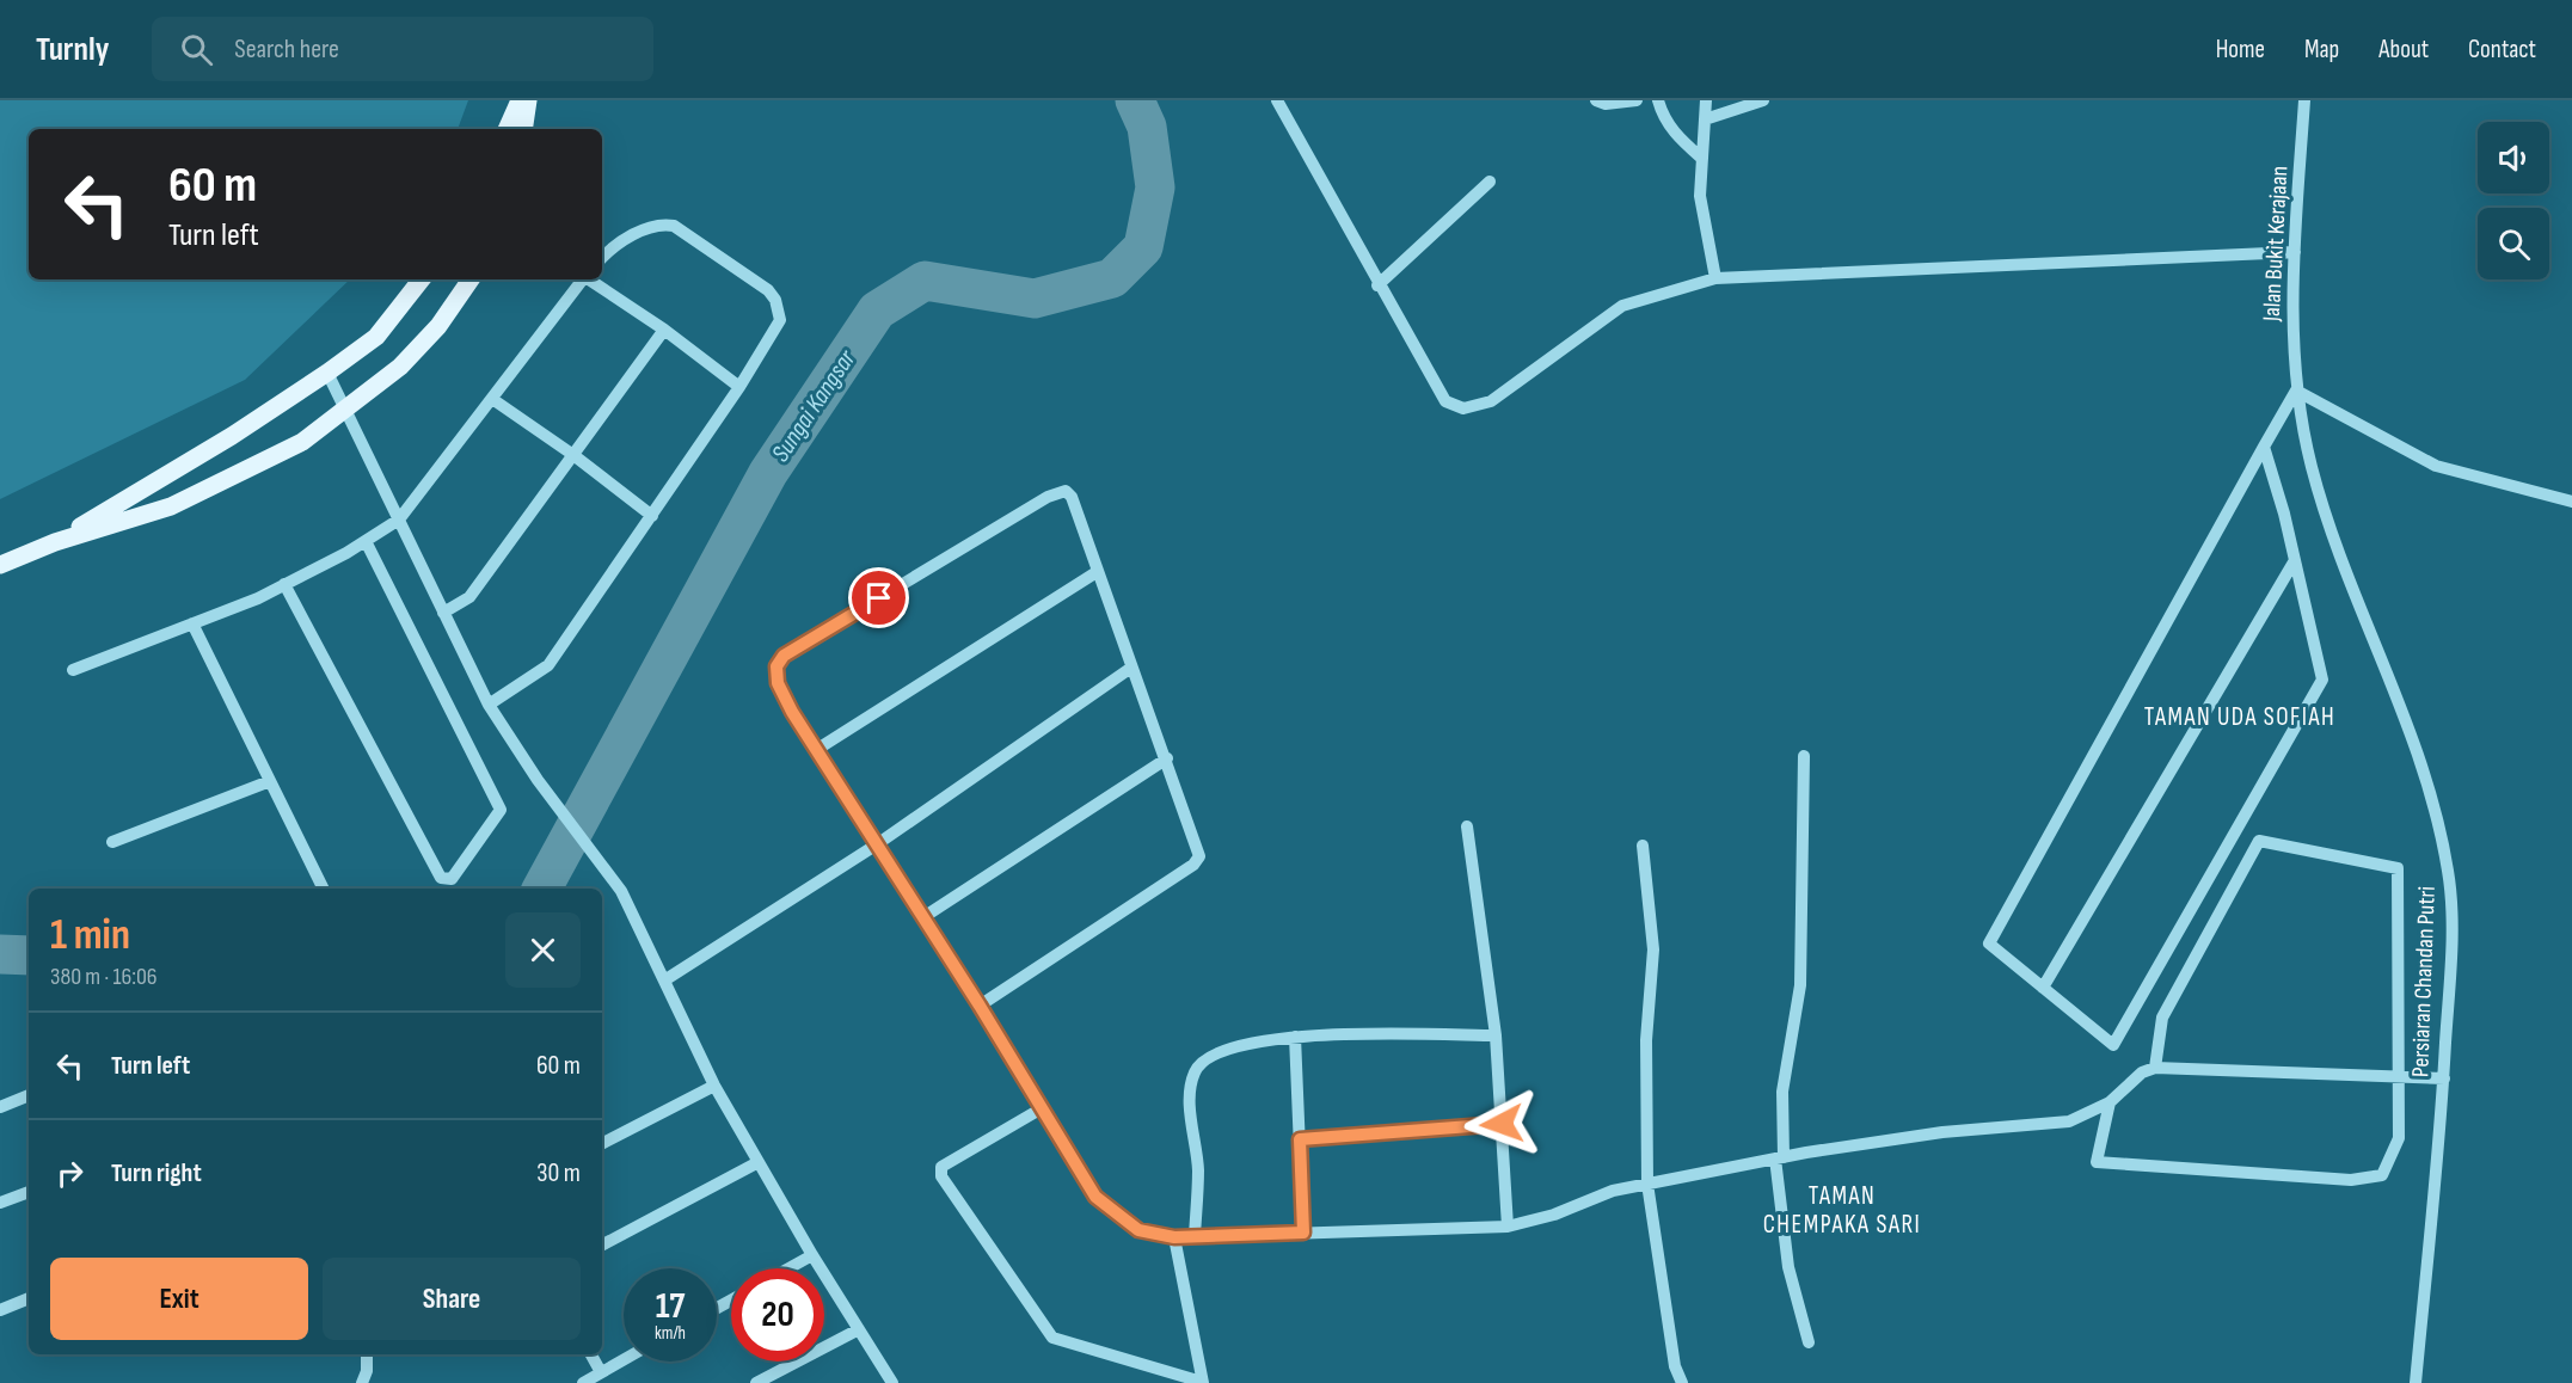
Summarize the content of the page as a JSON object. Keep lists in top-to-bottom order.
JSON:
{
  "streets": {
    "street": ["Jalan Bukit Kerajaan", "Persiaran Chandan Putri"]
  },
  "crossings": [
    ["Jalan Bukit Kerajaan", "Persiaran Chandan Putri"]
  ],
  "districts": ["TAMAN UDA SOFIAH", "TAMAN CHEMPAKA SARI"],
  "water": ["Sungai Kangsar"],
  "page": {
    "header": "Turnly",
    "search": "Search here",
    "nav": [
      "Home",
      "Map",
      "About",
      "Contact"
    ],
    "turn": ["60 m", "Turn left"],
    "heading": ["1 min", "380 m · 16:06"],
    "list": [
      {
        "name": "Turn left",
        "value": "60 m"
      },
      {
        "name": "Turn right",
        "value": "30 m"
      }
    ],
    "buttons": ["Exit", "Share"],
    "speed": "17 km/h",
    "limit": "20"
  }
}
